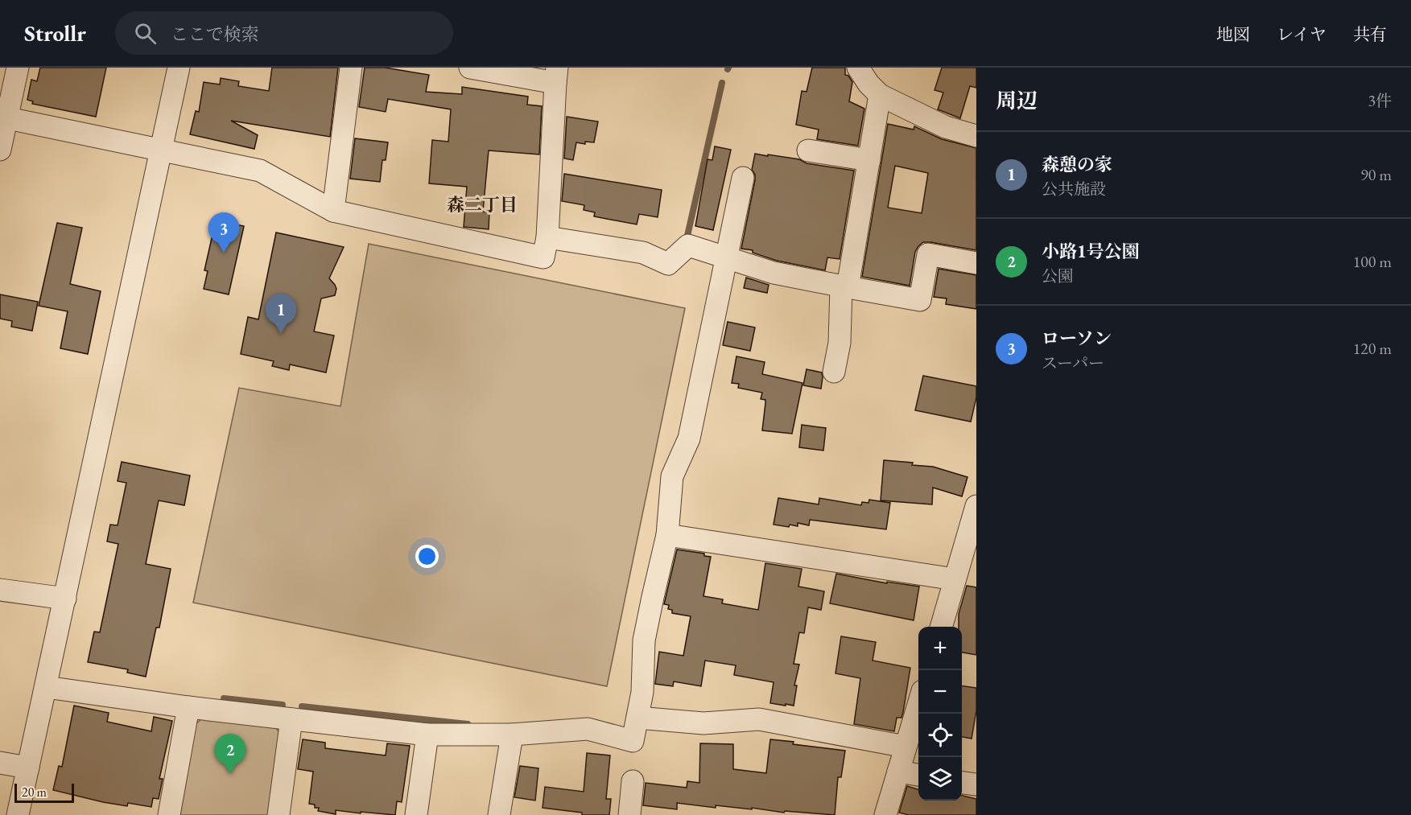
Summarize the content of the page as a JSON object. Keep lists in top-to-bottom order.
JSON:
{
  "districts": ["森二丁目"],
  "scale_bar": "20 m",
  "page": {
    "header": "Strollr",
    "search": "ここで検索",
    "nav": ["地図", "レイヤ", "共有"],
    "heading": ["周辺", "3件"],
    "list": [
      {
        "mark": "1",
        "name": "森憩の家",
        "note": "公共施設",
        "value": "90 m"
      },
      {
        "mark": "2",
        "name": "小路1号公園",
        "note": "公園",
        "value": "100 m"
      },
      {
        "mark": "3",
        "name": "ローソン",
        "note": "スーパー",
        "value": "120 m"
      }
    ],
    "pins": ["3", "1", "2"],
    "map_buttons": ["+", "−"],
    "scale": "20 m"
  }
}
